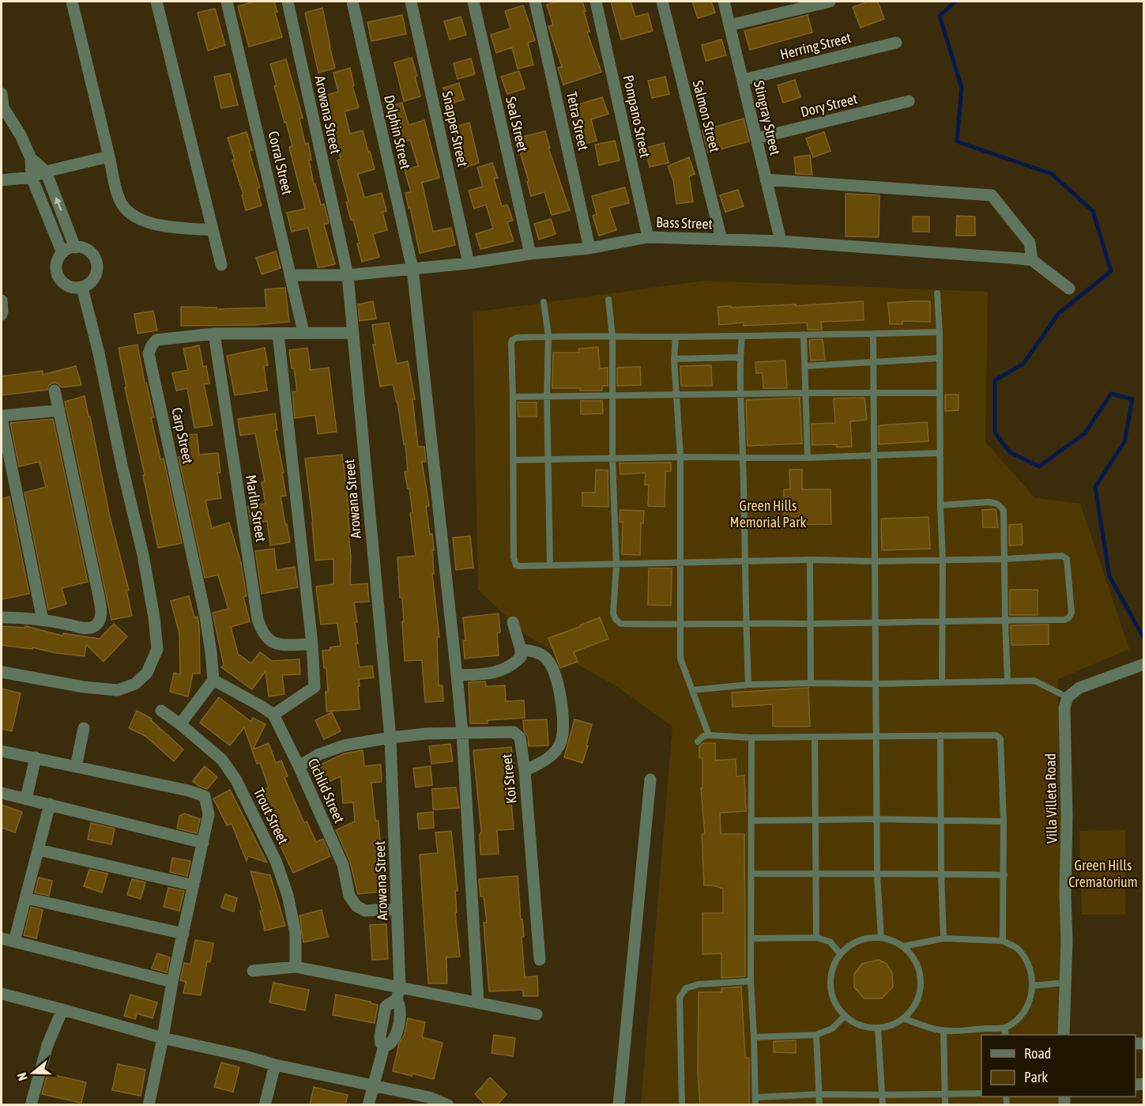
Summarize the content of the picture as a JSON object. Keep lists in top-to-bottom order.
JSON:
{
  "streets": {
    "street": [
      "Herring Street",
      "Dory Street",
      "Arowana Street",
      "Pompano Street",
      "Salmon Street",
      "Stingray Street",
      "Tetra Street",
      "Seal Street",
      "Snapper Street",
      "Dolphin Street",
      "Corral Street",
      "Bass Street",
      "Carp Street",
      "Marlin Street",
      "Koi Street",
      "Cichlid Street",
      "Villa Villeta Road",
      "Trout Street"
    ]
  },
  "crossings": [
    ["Herring Street", "Stingray Street"],
    ["Dory Street", "Stingray Street"],
    ["Arowana Street", "Bass Street"],
    ["Arowana Street", "Carp Street"],
    ["Arowana Street", "Koi Street"],
    ["Arowana Street", "Cichlid Street"],
    ["Pompano Street", "Bass Street"],
    ["Salmon Street", "Bass Street"],
    ["Stingray Street", "Bass Street"],
    ["Tetra Street", "Bass Street"],
    ["Seal Street", "Bass Street"],
    ["Snapper Street", "Bass Street"],
    ["Dolphin Street", "Bass Street"],
    ["Dolphin Street", "Koi Street"],
    ["Corral Street", "Bass Street"],
    ["Corral Street", "Carp Street"],
    ["Carp Street", "Marlin Street"],
    ["Koi Street", "Cichlid Street"]
  ],
  "parks": ["Green Hills Memorial Park", "Green Hills Crematorium"],
  "legend": ["Road", "Park"],
  "north": "left"
}
